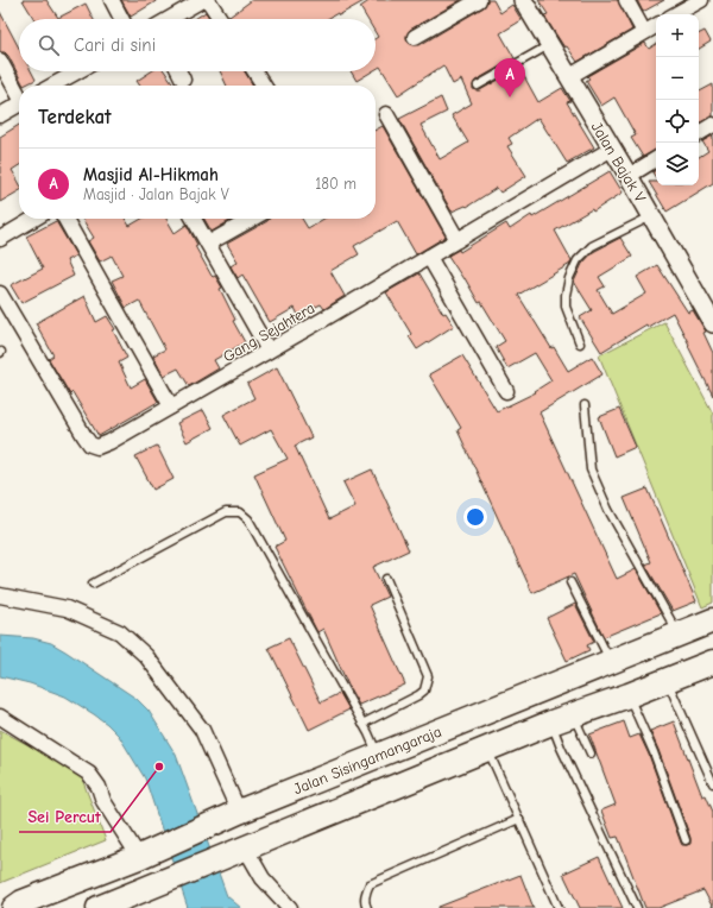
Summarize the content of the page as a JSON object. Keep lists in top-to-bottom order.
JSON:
{
  "streets": {
    "highway": ["Jalan Sisingamangaraja"],
    "street": ["Jalan Bajak V", "Gang Sejahtera"]
  },
  "crossings": [
    ["Jalan Bajak V", "Gang Sejahtera"]
  ],
  "places": ["Sei Percut"],
  "page": {
    "map_buttons": ["+", "−"],
    "search": "Cari di sini",
    "pins": "A",
    "heading": "Terdekat",
    "list": [
      {
        "mark": "A",
        "name": "Masjid Al-Hikmah",
        "note": "Masjid · Jalan Bajak V",
        "value": "180 m"
      }
    ]
  }
}
